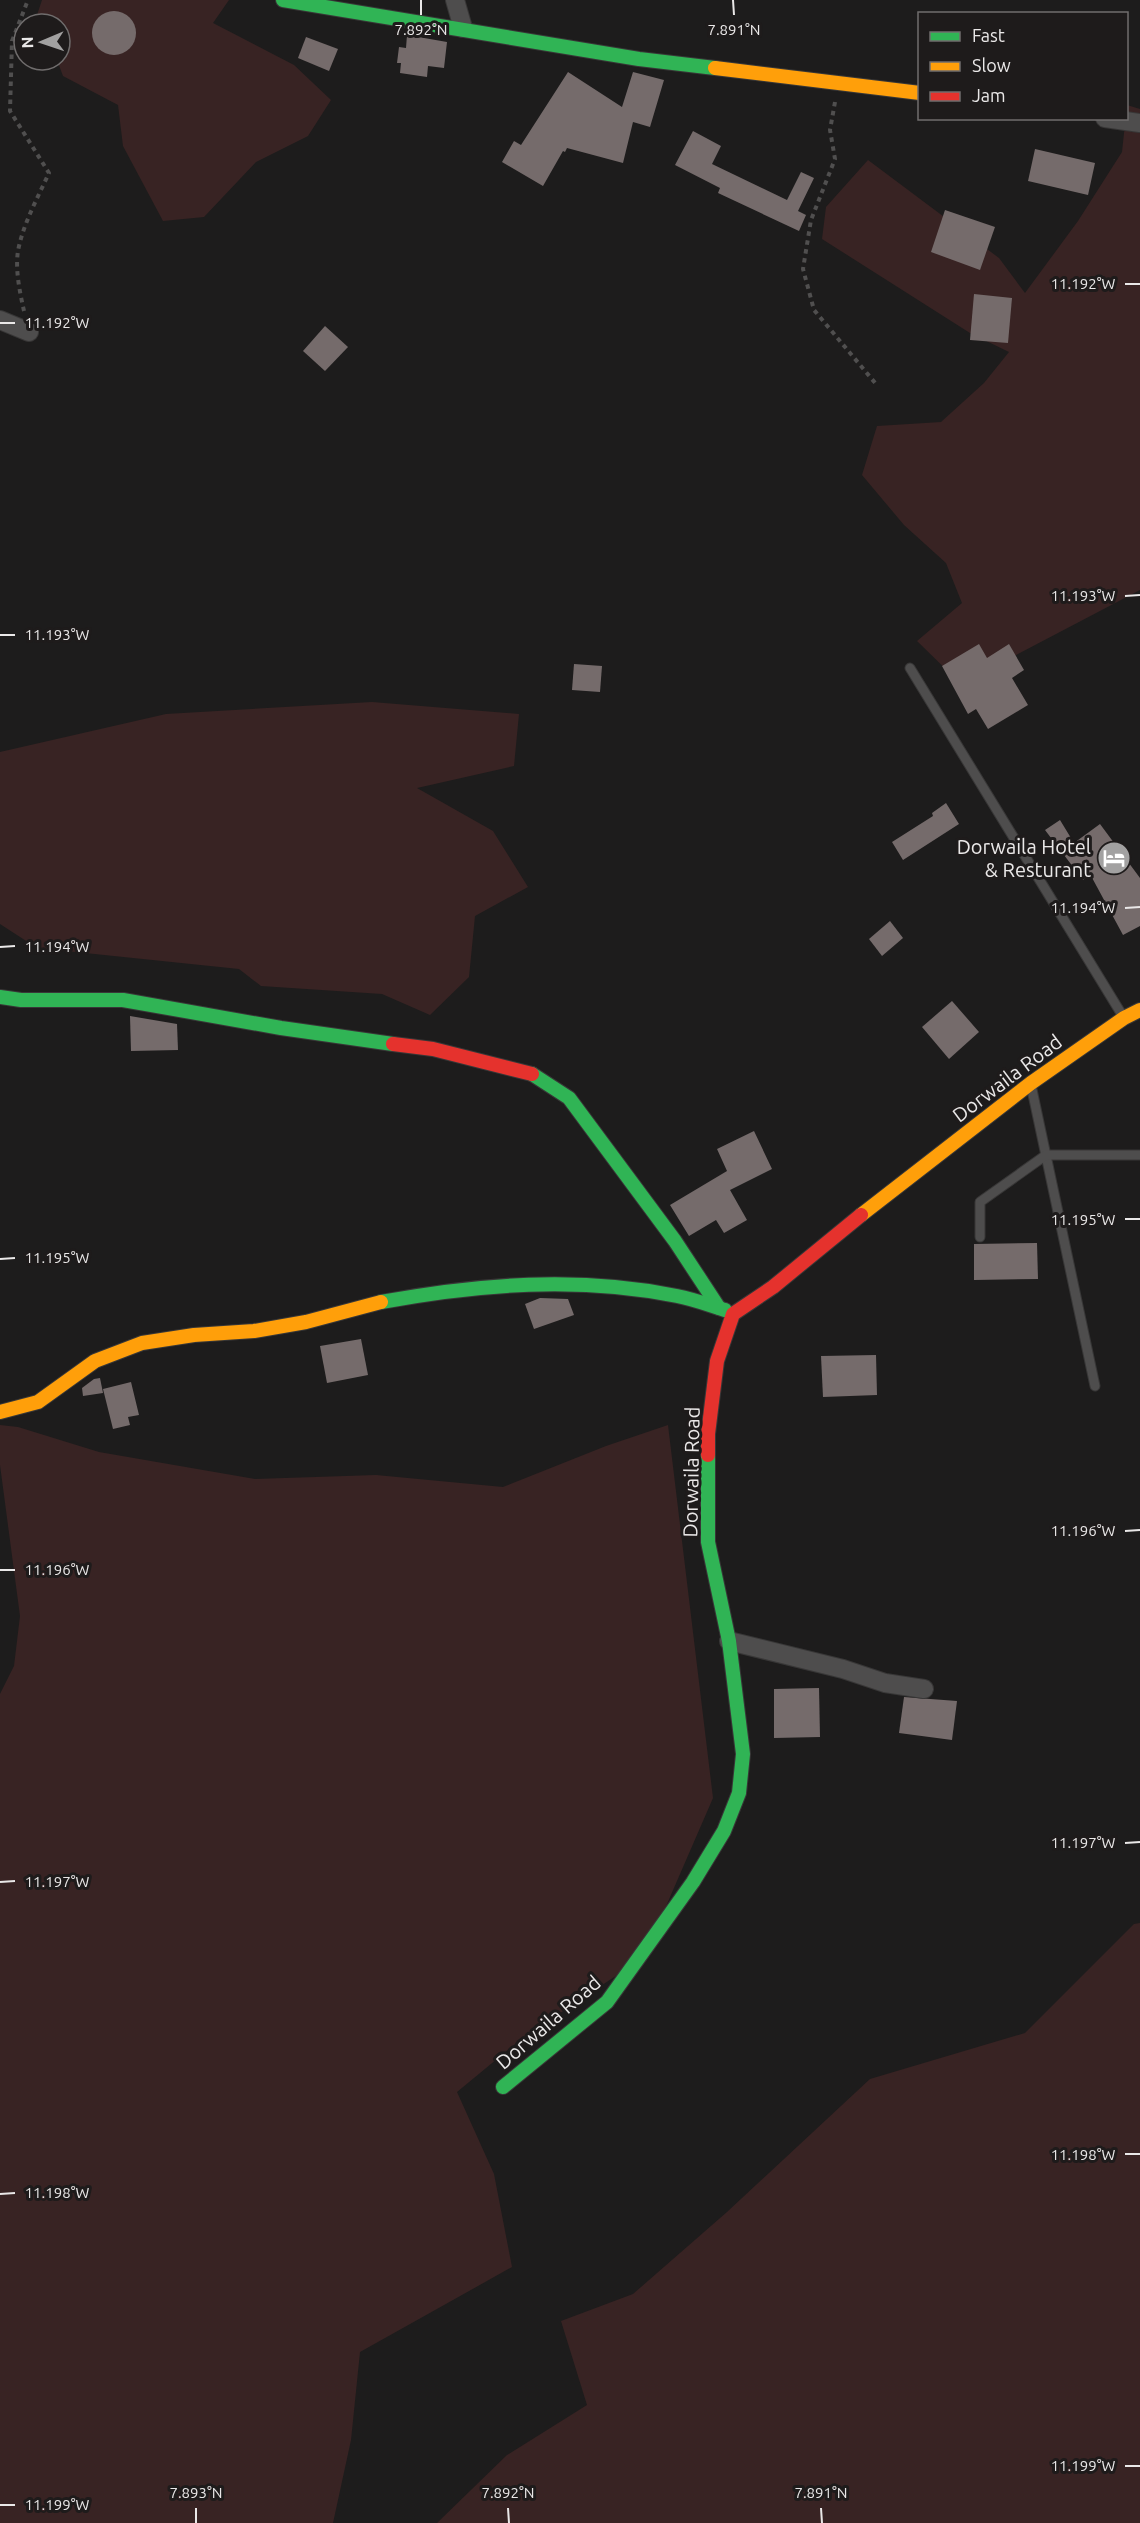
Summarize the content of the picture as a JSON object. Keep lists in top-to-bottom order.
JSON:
{
  "streets": {
    "street": ["Dorwaila Road"]
  },
  "places": {
    "hotel": ["Dorwaila Hotel & Resturant"]
  },
  "legend": ["Fast", "Slow", "Jam"],
  "north": "left",
  "coordinates": [
    "7.892°N",
    "7.891°N",
    "11.192°W",
    "11.193°W",
    "11.194°W",
    "11.195°W",
    "11.196°W",
    "11.197°W",
    "11.198°W",
    "11.199°W",
    "7.893°N"
  ]
}
